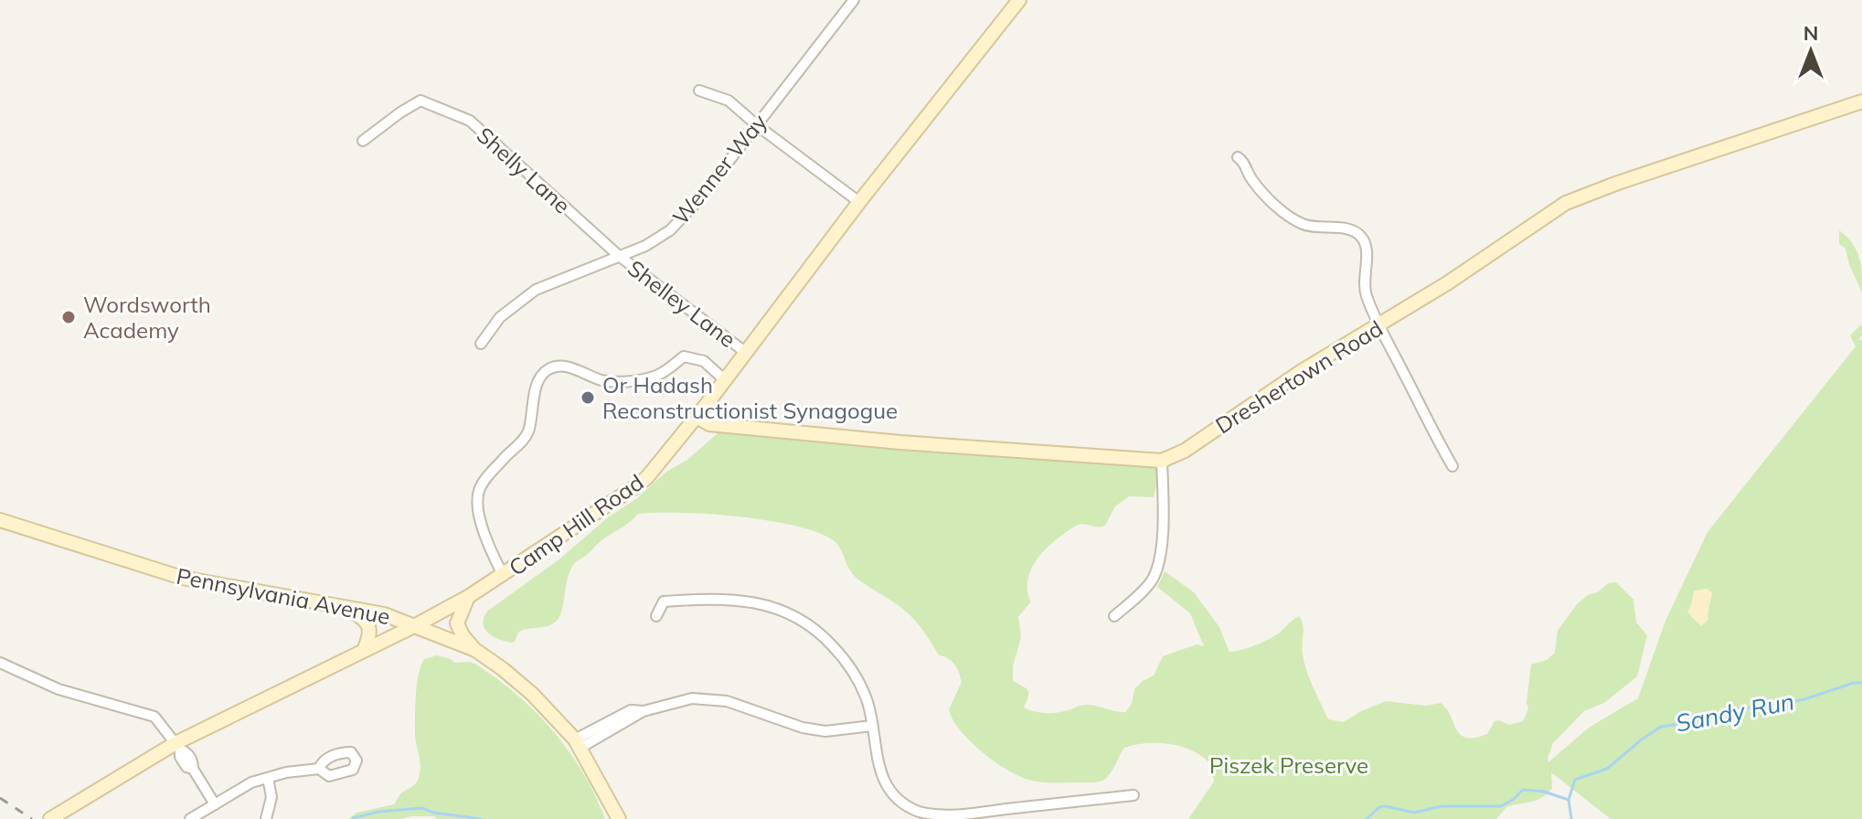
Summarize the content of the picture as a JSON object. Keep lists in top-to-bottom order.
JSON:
{
  "streets": {
    "street": [
      "Wenner Way",
      "Shelly Lane",
      "Shelley Lane",
      "Dreshertown Road",
      "Camp Hill Road",
      "Pennsylvania Avenue"
    ]
  },
  "crossings": [
    ["Wenner Way", "Shelly Lane"],
    ["Wenner Way", "Shelley Lane"],
    ["Shelly Lane", "Shelley Lane"],
    ["Shelley Lane", "Camp Hill Road"],
    ["Camp Hill Road", "Pennsylvania Avenue"]
  ],
  "water": ["Sandy Run"],
  "parks": ["Piszek Preserve"],
  "places": ["Wordsworth Academy", "Or Hadash Reconstructionist Synagogue"],
  "north": "top"
}
